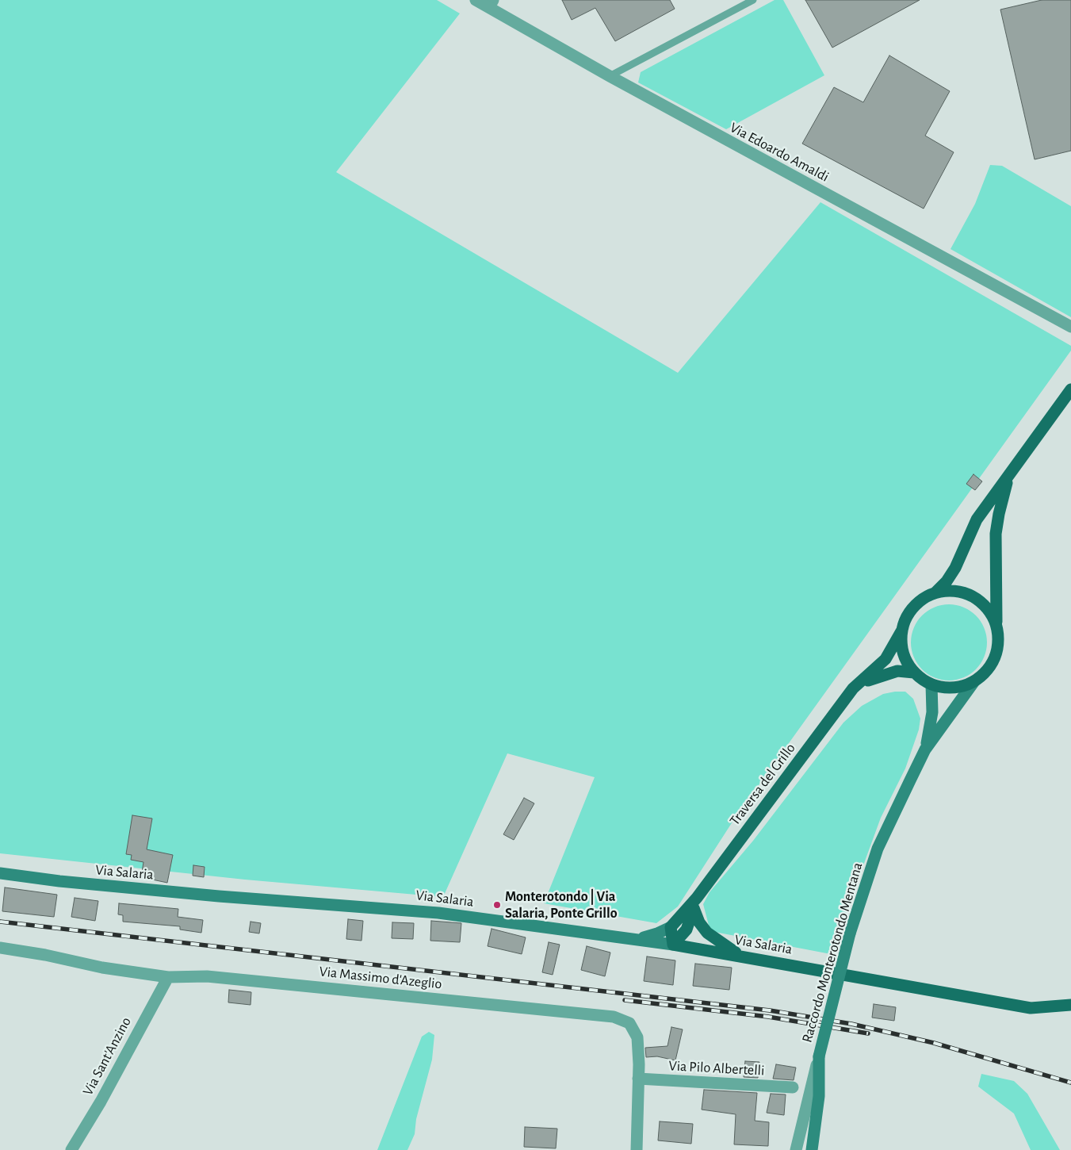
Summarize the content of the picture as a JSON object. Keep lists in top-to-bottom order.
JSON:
{
  "streets": {
    "main road": ["Traversa del Grillo", "Via Salaria", "Raccordo Monterotondo Mentana"],
    "street": [
      "Via Edoardo Amaldi",
      "Via Massimo d'Azeglio",
      "Via Sant'Anzino",
      "Via Pilo Albertelli"
    ]
  },
  "crossings": [
    ["Traversa del Grillo", "Raccordo Monterotondo Mentana"],
    ["Via Massimo d'Azeglio", "Via Sant'Anzino"],
    ["Via Massimo d'Azeglio", "Via Pilo Albertelli"]
  ],
  "places": ["Monterotondo | Via Salaria, Ponte Grillo"]
}
